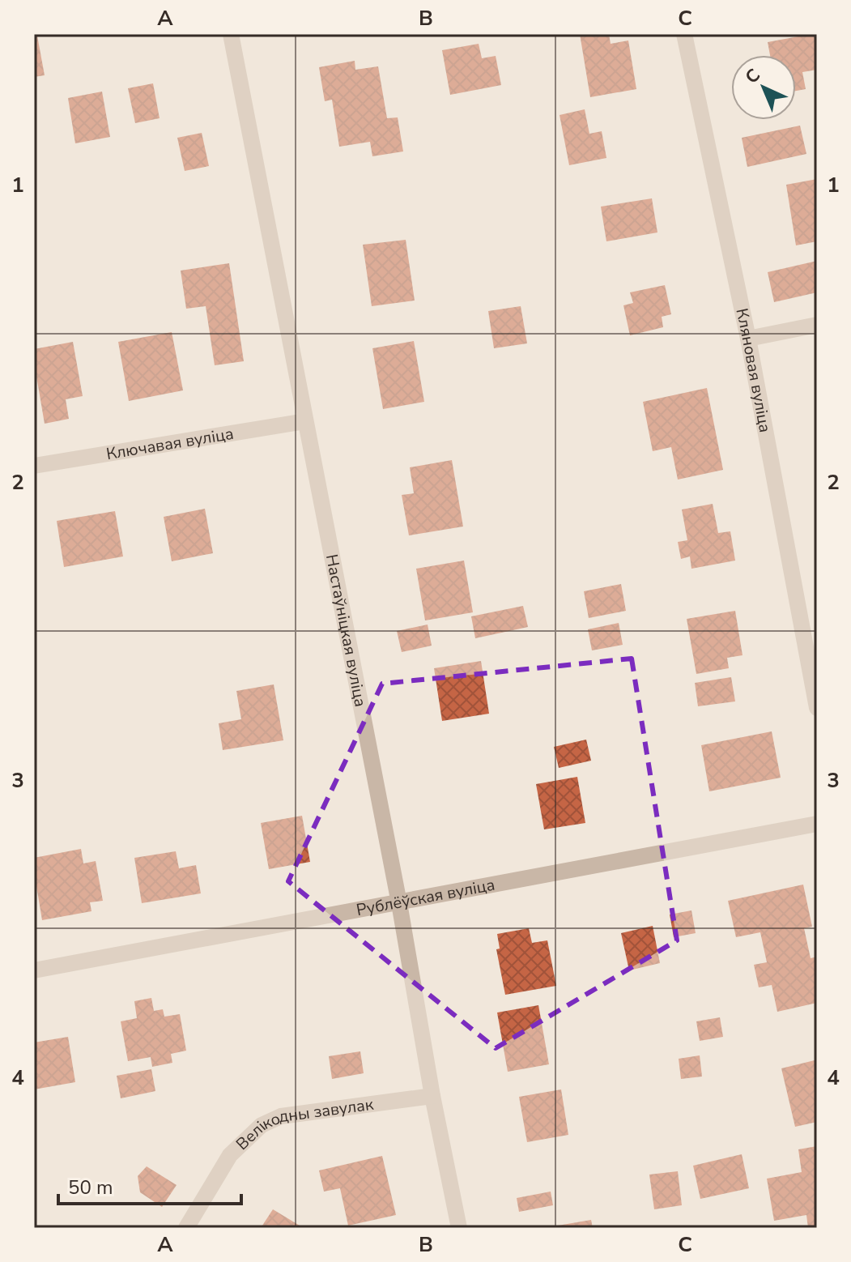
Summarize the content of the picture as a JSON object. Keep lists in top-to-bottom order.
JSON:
{
  "streets": {
    "street": [
      "Кляновая вуліца",
      "Ключавая вуліца",
      "Настаўніцкая вуліца",
      "Рублёўская вуліца",
      "Велікодны завулак"
    ]
  },
  "crossings": [
    ["Ключавая вуліца", "Настаўніцкая вуліца"],
    ["Настаўніцкая вуліца", "Рублёўская вуліца"],
    ["Настаўніцкая вуліца", "Велікодны завулак"]
  ],
  "scale_bar": "50 m",
  "north": "top left",
  "grid": {
    "columns": ["A", "B", "C"],
    "rows": [
      "1",
      "2",
      "3",
      "4"
    ]
  }
}
